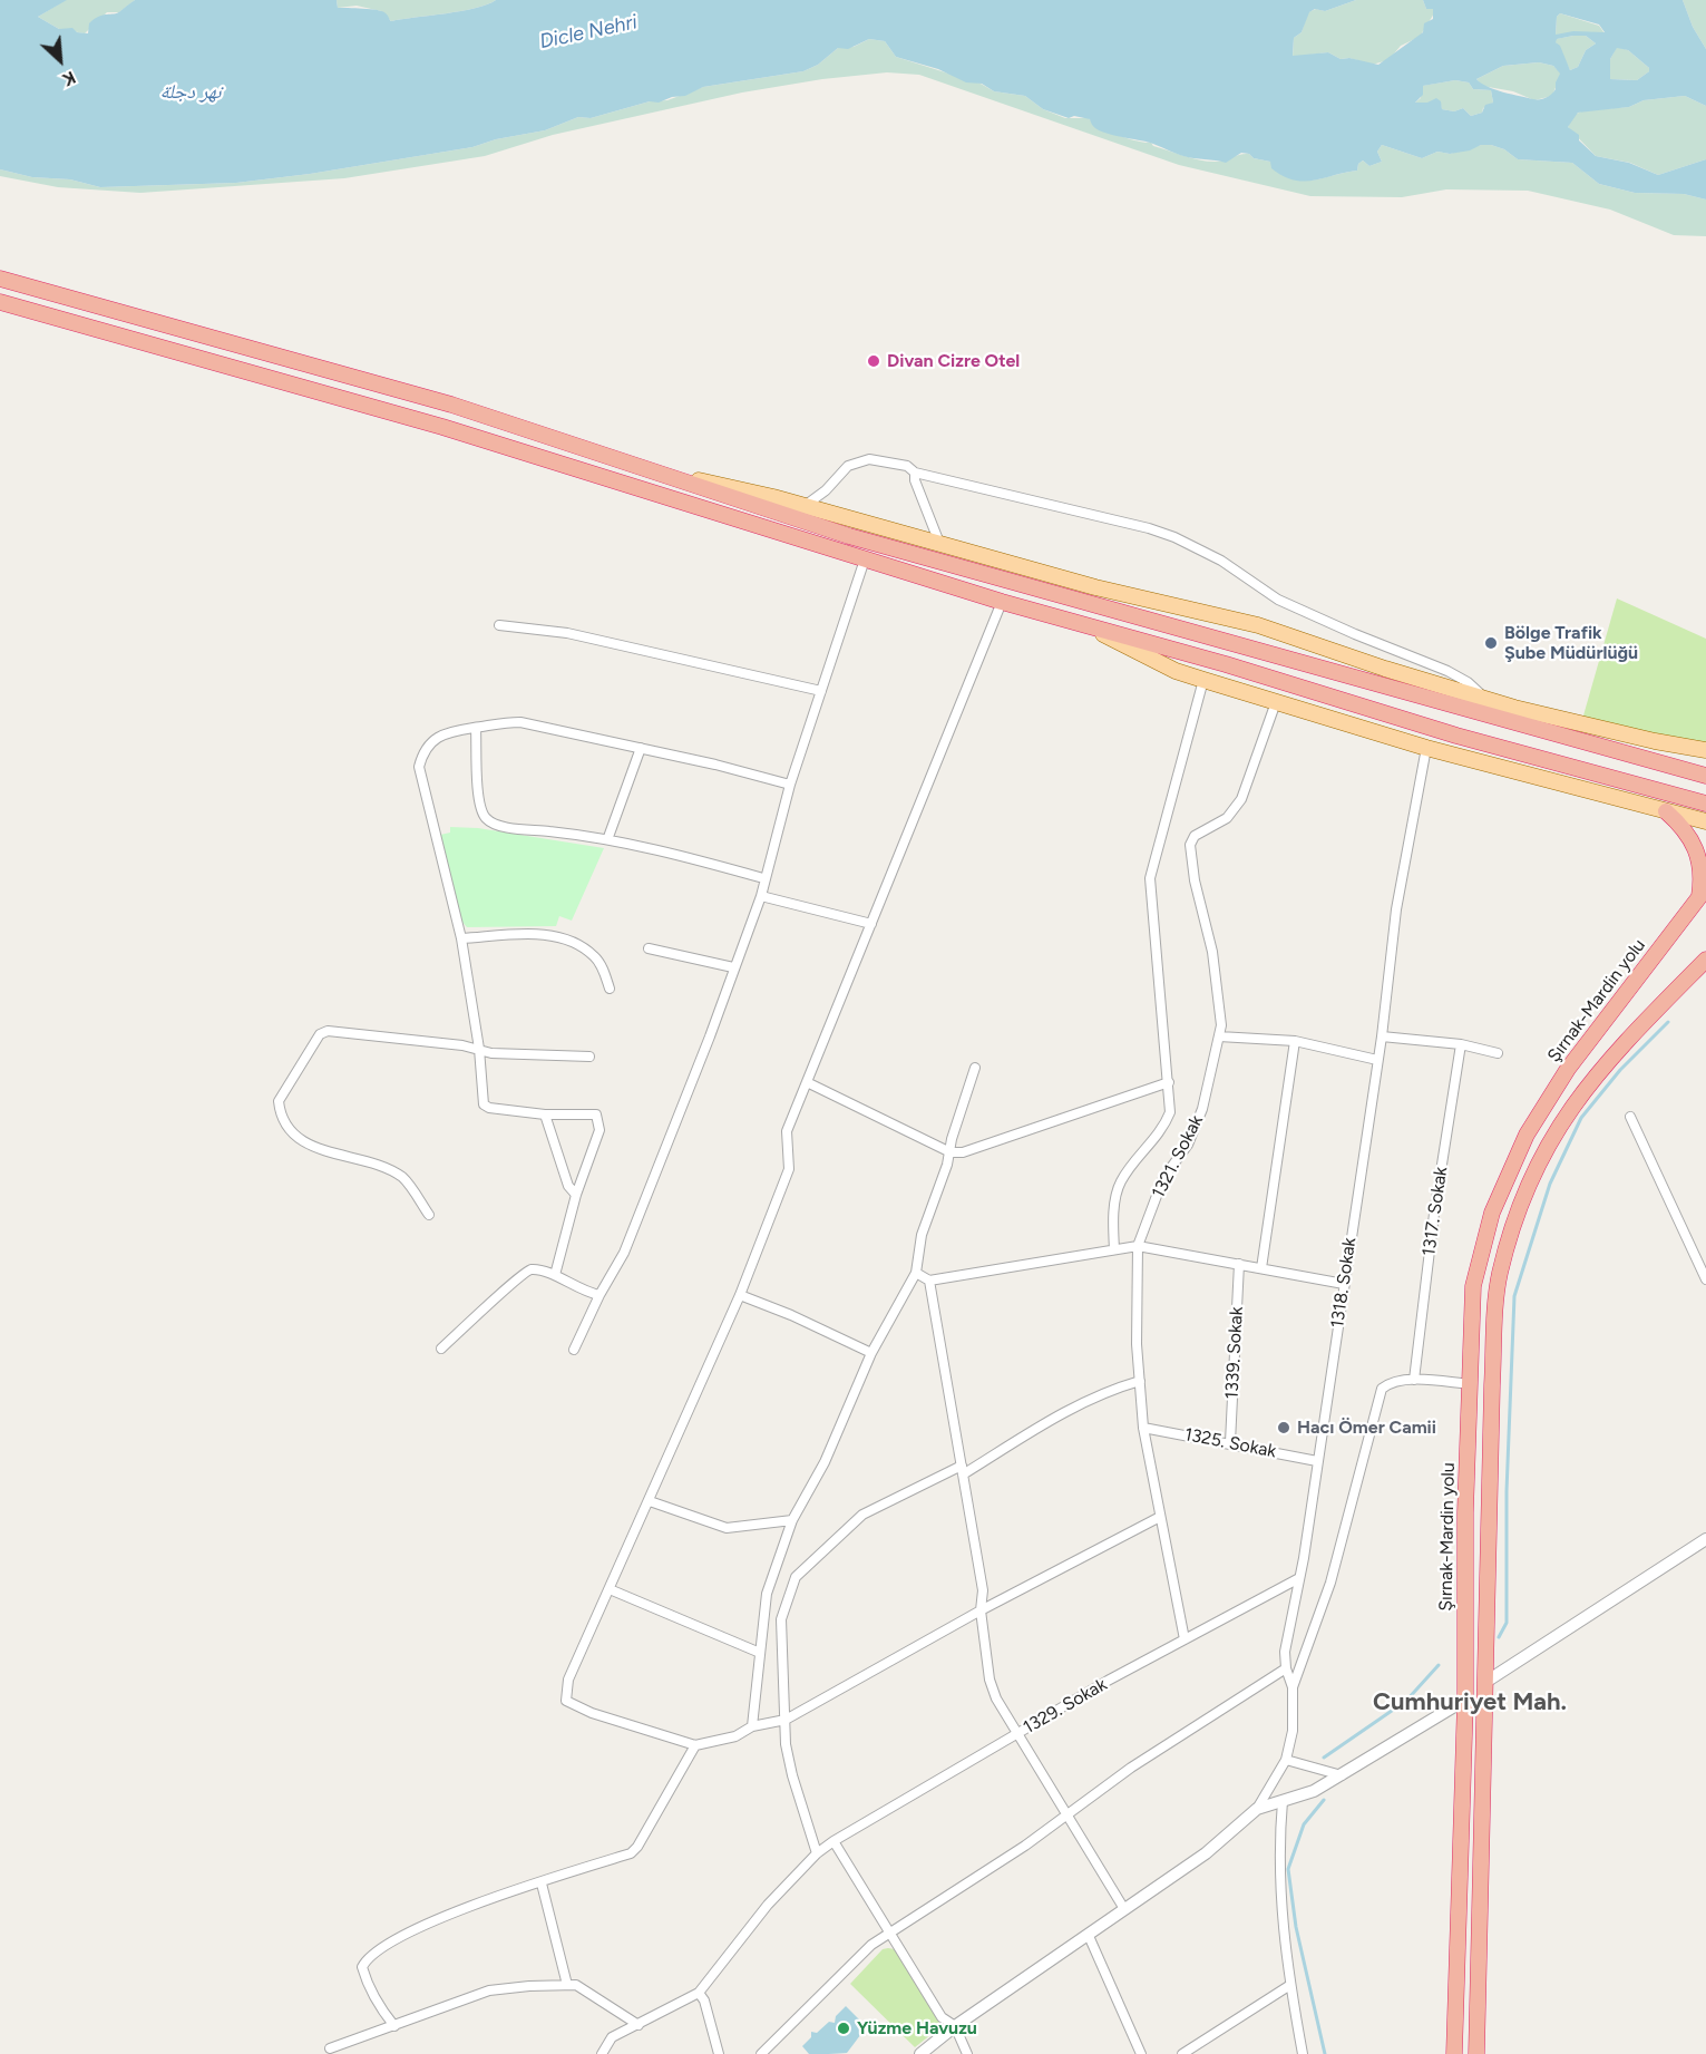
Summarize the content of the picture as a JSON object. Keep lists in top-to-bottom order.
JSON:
{
  "streets": {
    "highway": ["Şırnak-Mardin yolu"],
    "street": [
      "1321. Sokak",
      "1317. Sokak",
      "1318. Sokak",
      "1339. Sokak",
      "1325. Sokak",
      "1329. Sokak"
    ]
  },
  "crossings": [
    ["1321. Sokak", "1325. Sokak"],
    ["1321. Sokak", "1329. Sokak"],
    ["1318. Sokak", "1325. Sokak"],
    ["1318. Sokak", "1329. Sokak"],
    ["1339. Sokak", "1325. Sokak"]
  ],
  "districts": ["Cumhuriyet Mah."],
  "water": ["Dicle Nehri", "نهر دجلة"],
  "places": [
    "Divan Cizre Otel",
    "Bölge Trafik Şube Müdürlüğü",
    "Hacı Ömer Camii",
    "Yüzme Havuzu"
  ],
  "north": "bottom right"
}
